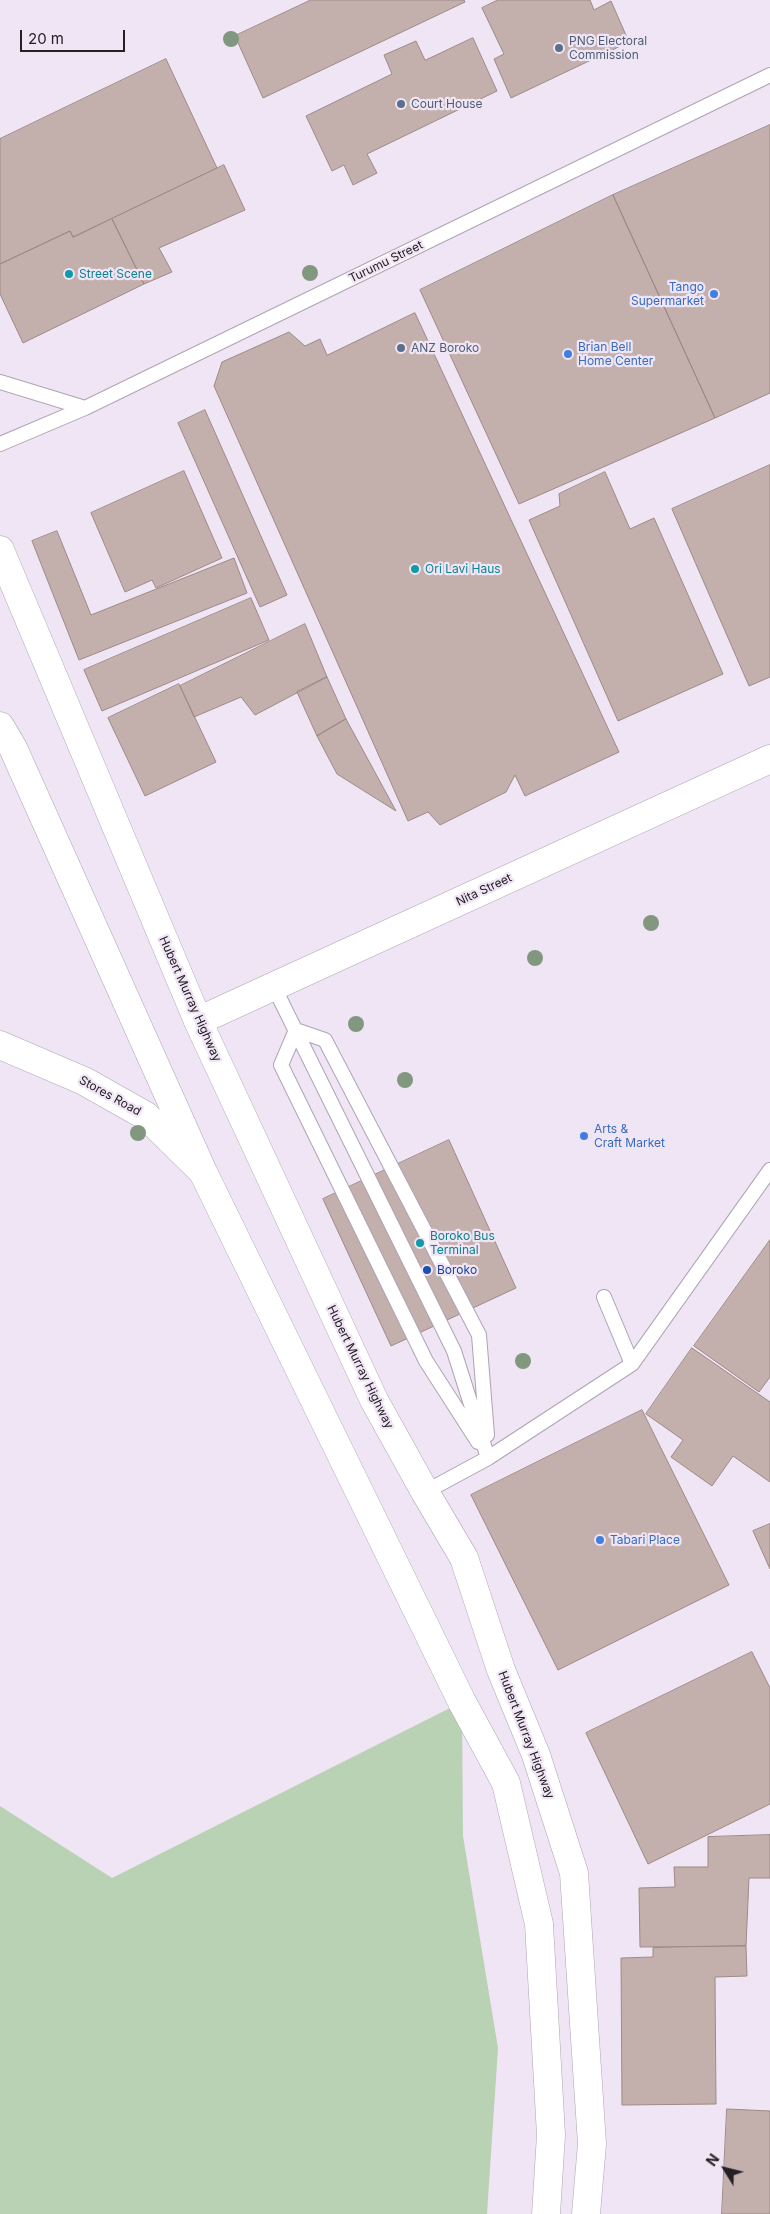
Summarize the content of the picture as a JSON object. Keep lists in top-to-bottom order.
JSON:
{
  "streets": {
    "main road": ["Nita Street", "Hubert Murray Highway", "Stores Road"],
    "lane": ["Turumu Street"]
  },
  "crossings": [
    ["Nita Street", "Hubert Murray Highway"]
  ],
  "places": [
    "PNG Electoral Commission",
    "Court House",
    "Street Scene",
    "Tango Supermarket",
    "ANZ Boroko",
    "Brian Bell Home Center",
    "Ori Lavi Haus",
    "Arts & Craft Market",
    "Boroko Bus Terminal",
    "Boroko",
    "Tabari Place"
  ],
  "scale_bar": "20 m",
  "north": "top left"
}
